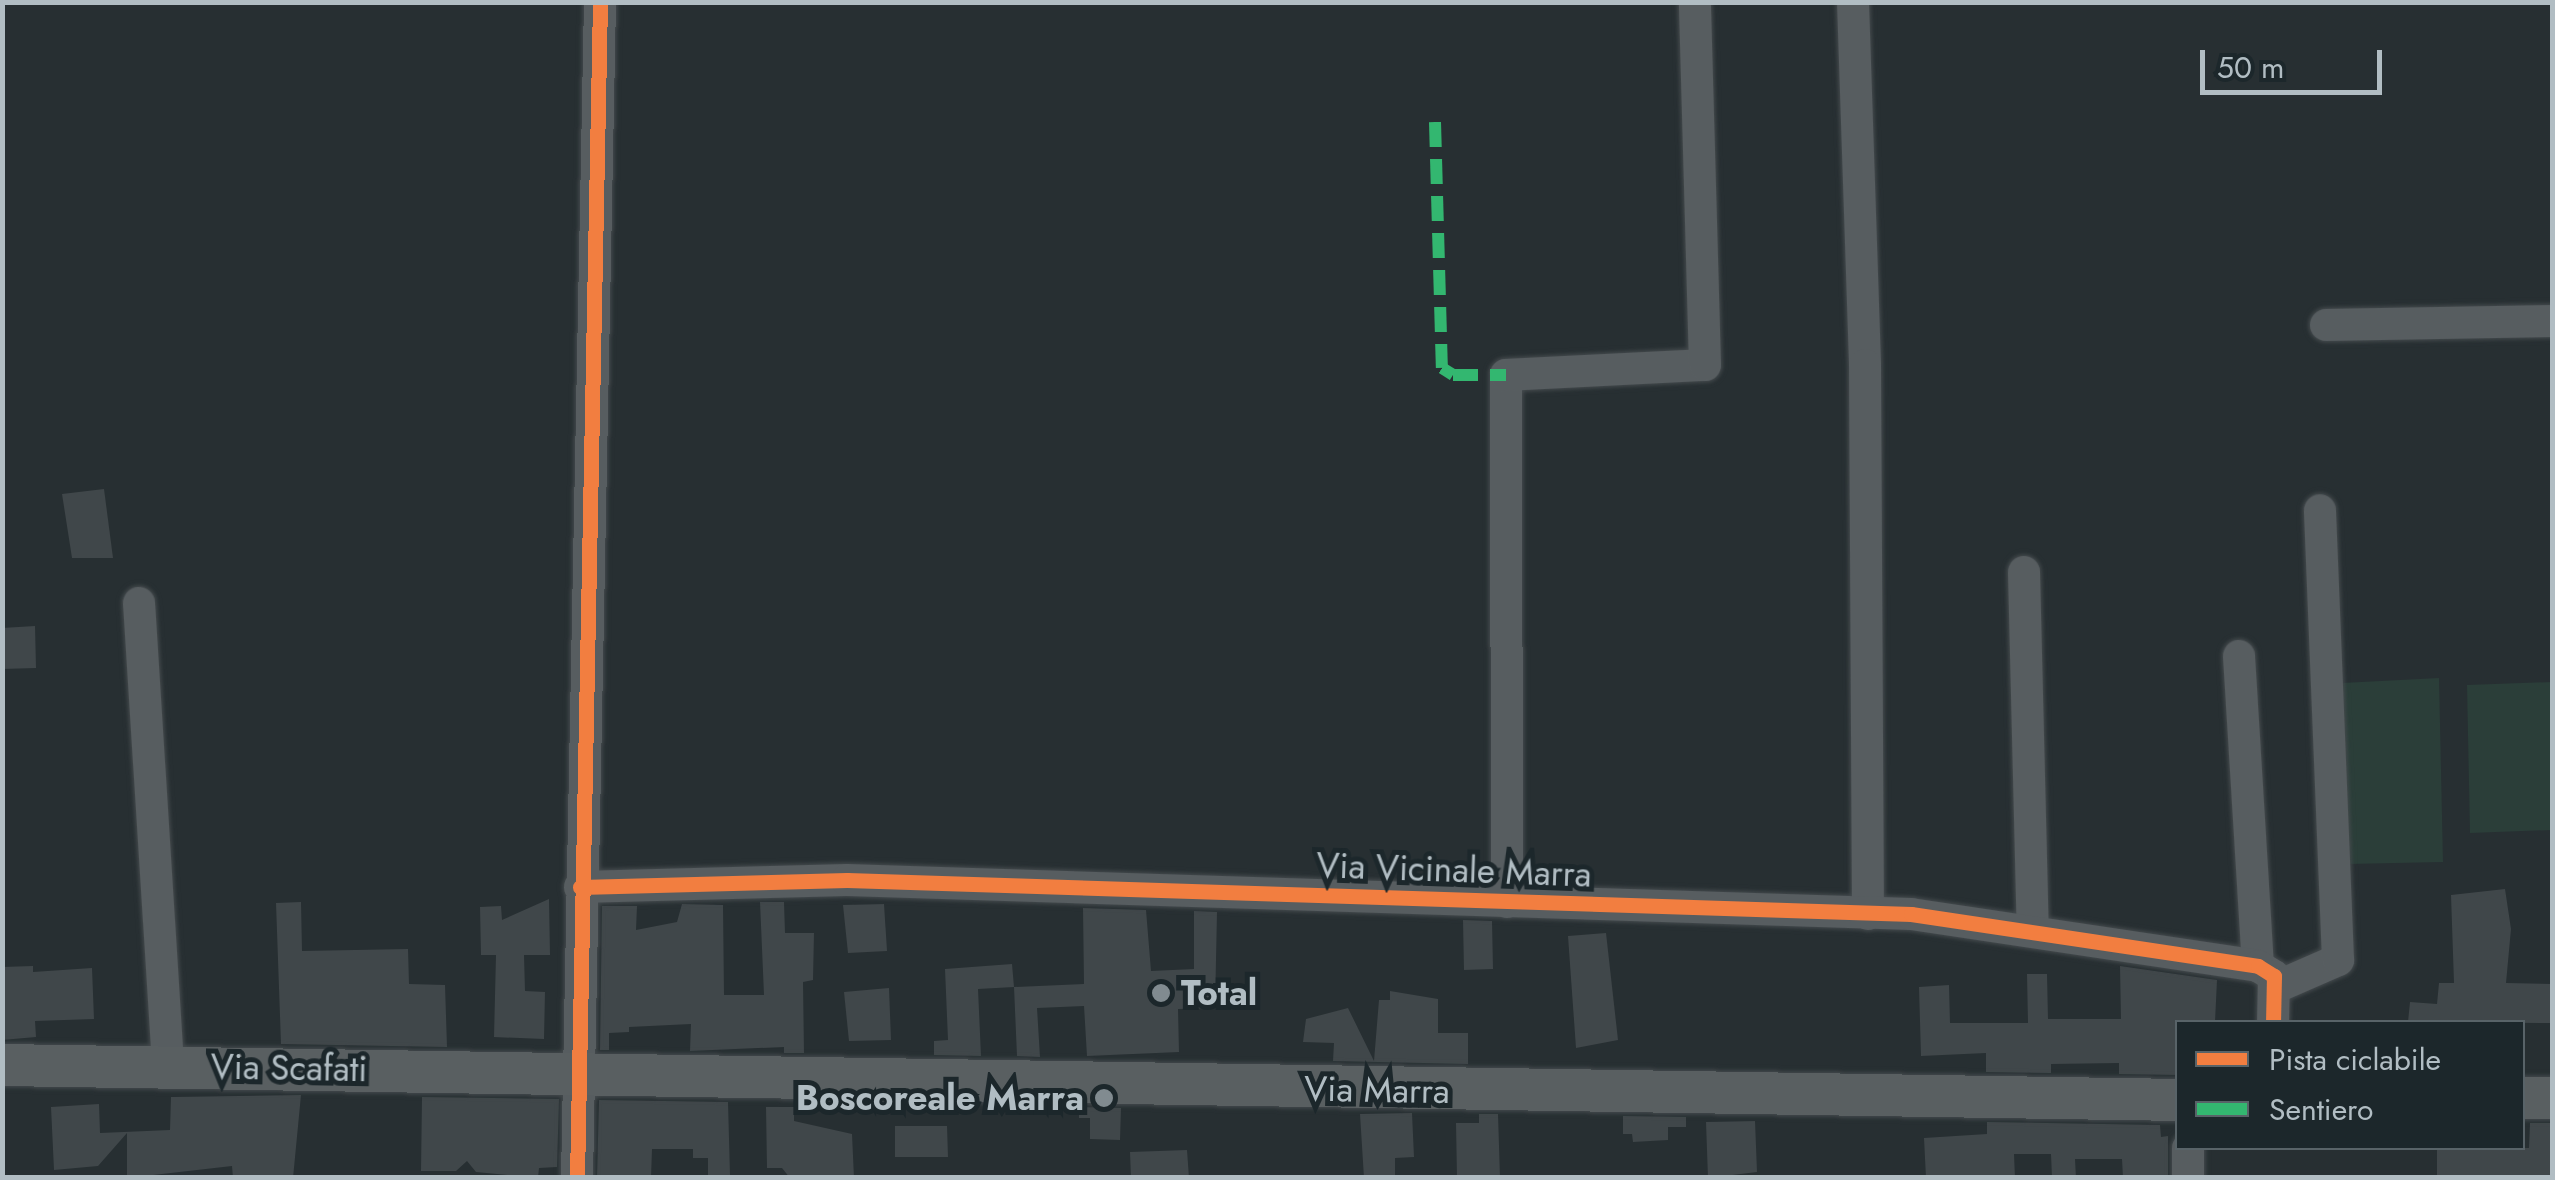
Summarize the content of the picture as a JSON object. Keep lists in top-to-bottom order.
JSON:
{
  "streets": {
    "main road": ["Via Scafati", "Via Marra"],
    "street": ["Via Vicinale Marra"]
  },
  "crossings": [
    ["Via Scafati", "Via Marra"]
  ],
  "places": ["Total", "Boscoreale Marra"],
  "legend": ["Pista ciclabile", "Sentiero"],
  "scale_bar": "50 m"
}
